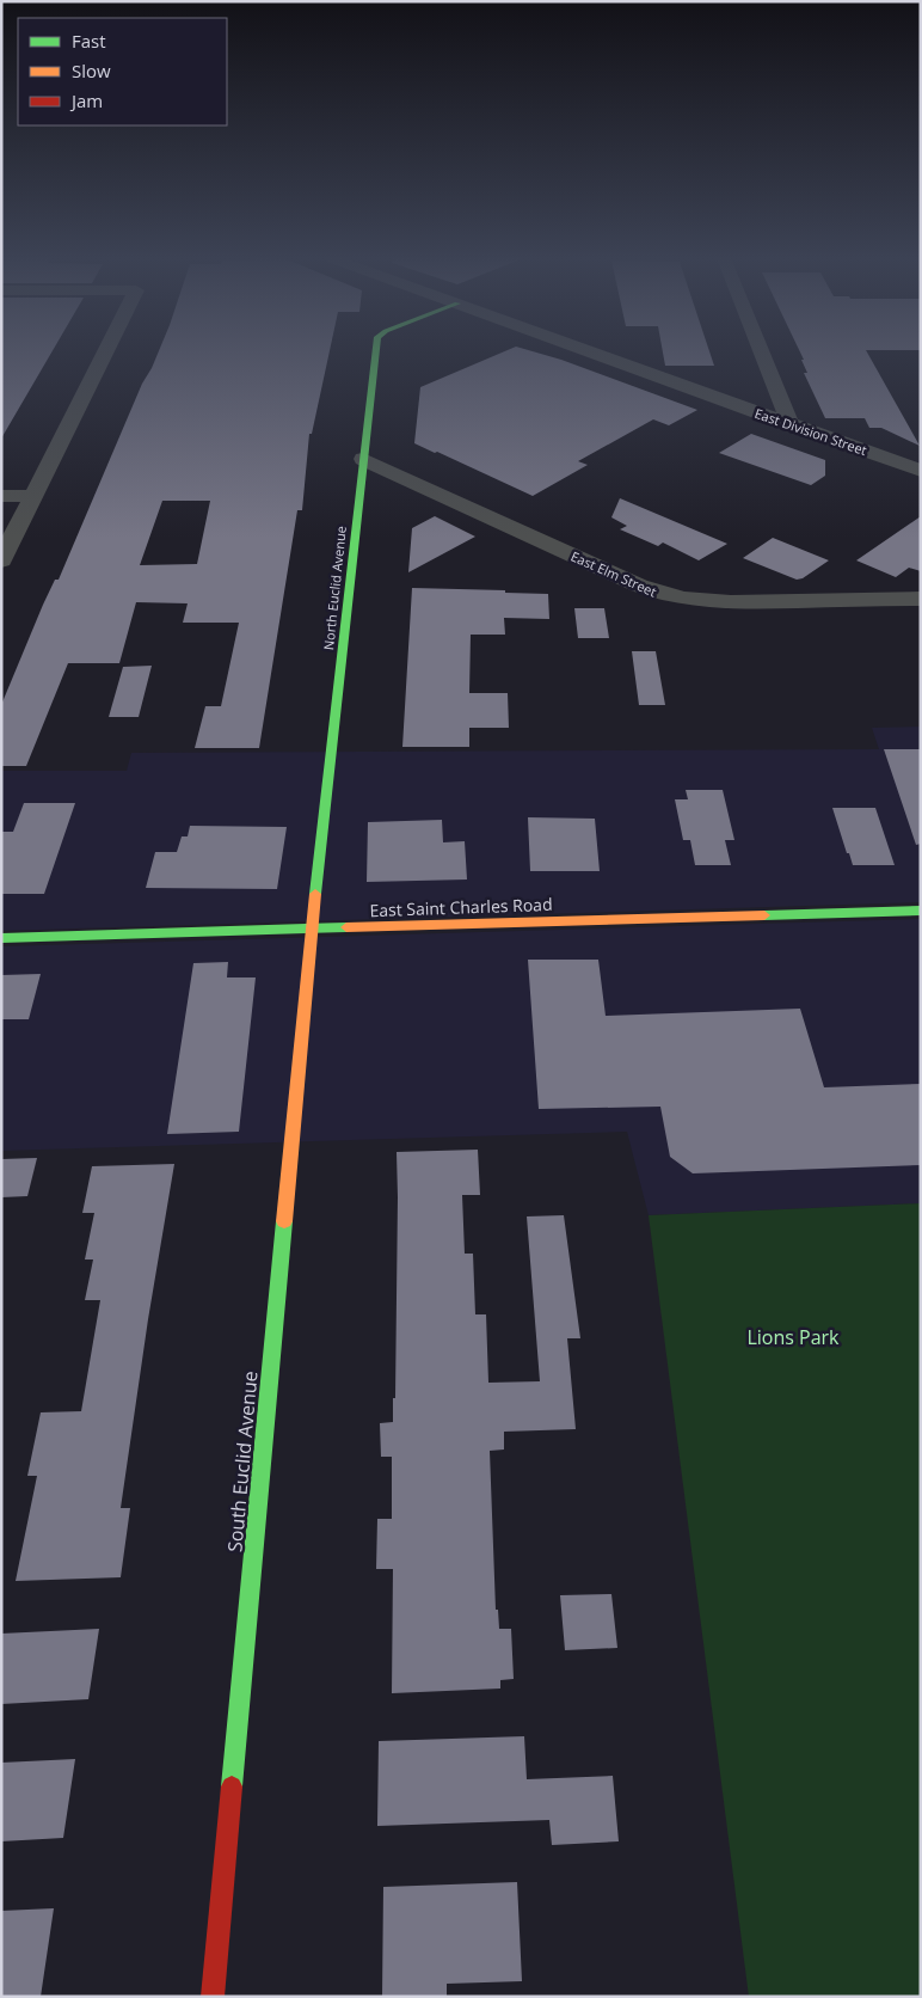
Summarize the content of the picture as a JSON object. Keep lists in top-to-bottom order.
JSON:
{
  "streets": {
    "street": [
      "East Division Street",
      "East Elm Street",
      "North Euclid Avenue",
      "East Saint Charles Road",
      "South Euclid Avenue"
    ]
  },
  "crossings": [
    ["East Elm Street", "North Euclid Avenue"],
    ["North Euclid Avenue", "East Saint Charles Road"],
    ["North Euclid Avenue", "South Euclid Avenue"],
    ["East Saint Charles Road", "South Euclid Avenue"]
  ],
  "parks": ["Lions Park"],
  "legend": ["Fast", "Slow", "Jam"]
}
